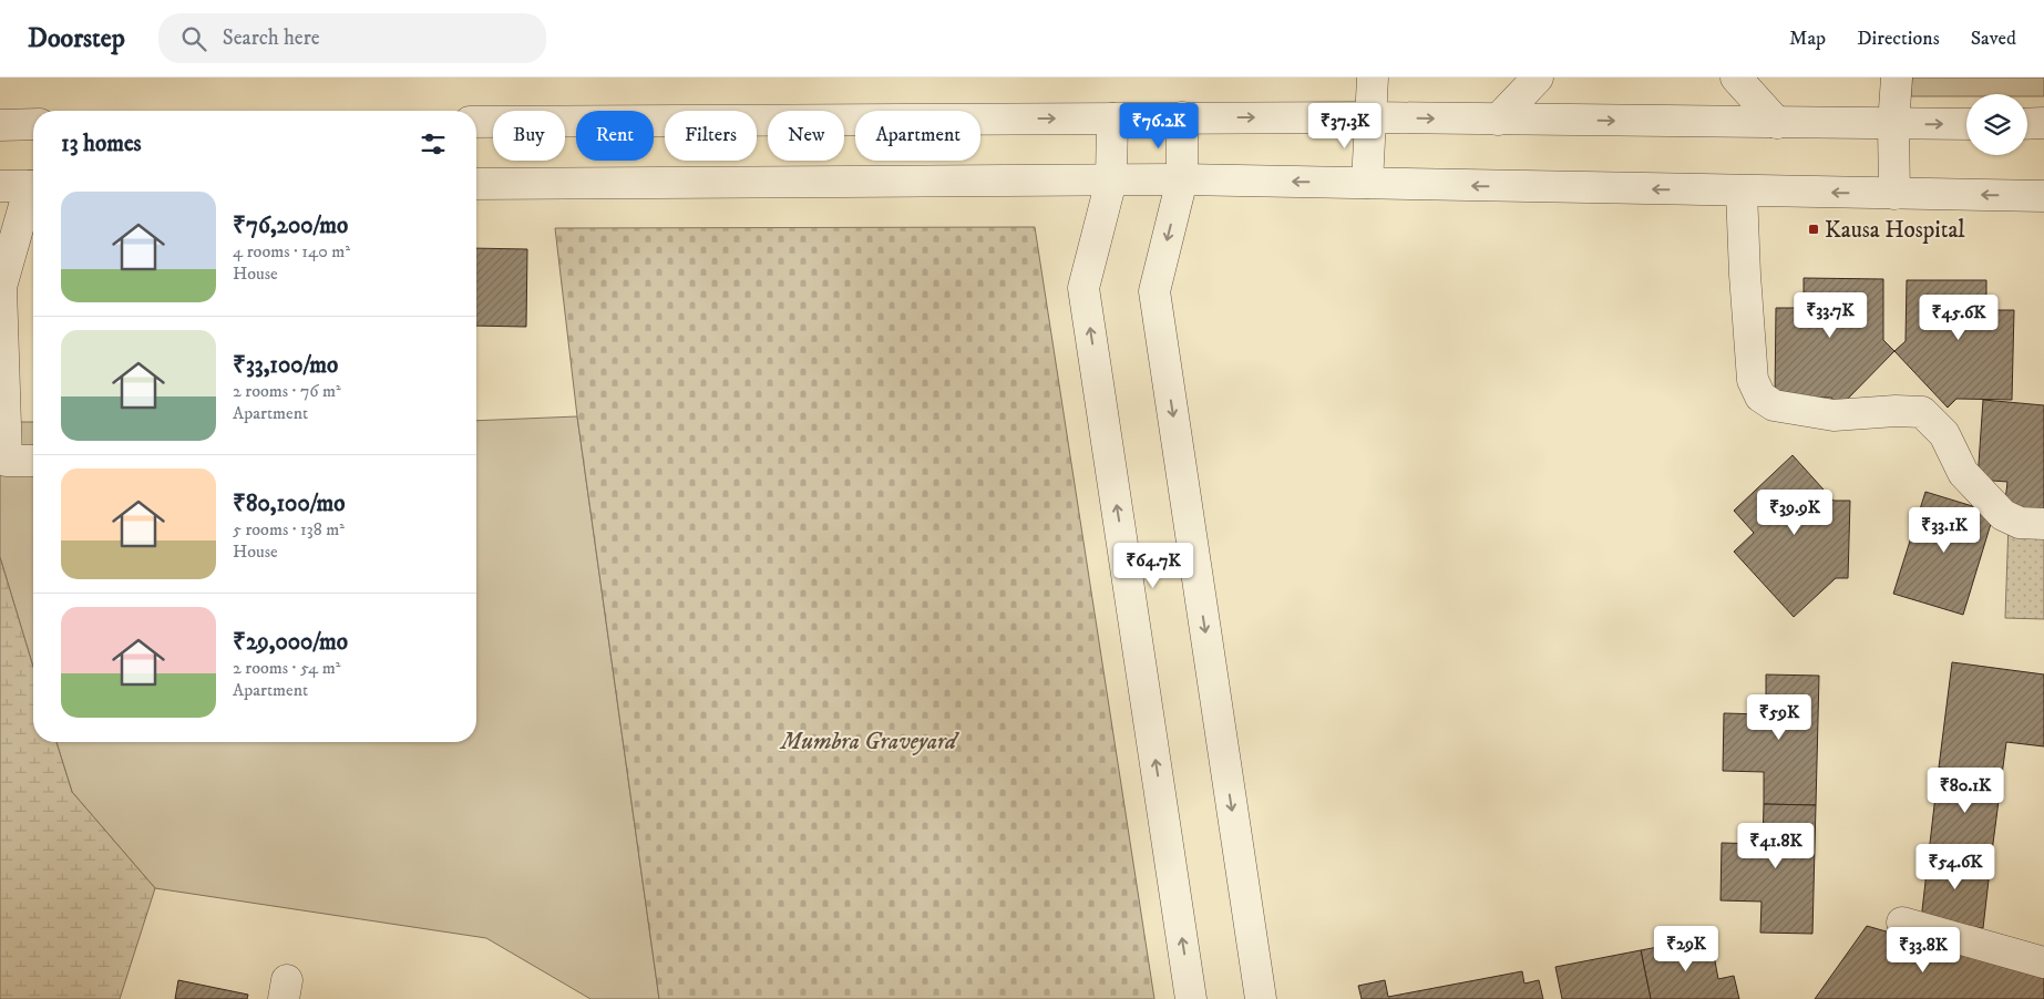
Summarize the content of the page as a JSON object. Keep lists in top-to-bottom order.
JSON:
{
  "parks": ["Mumbra Graveyard"],
  "places": {
    "transit": ["Kausa Hospital"]
  },
  "page": {
    "header": "Doorstep",
    "search": "Search here",
    "nav": ["Map", "Directions", "Saved"],
    "price": [
      "₹76.2K",
      "₹37.3K",
      "₹33.7K",
      "₹45.6K",
      "₹39.9K",
      "₹33.1K",
      "₹64.7K",
      "₹59K",
      "₹80.1K",
      "₹41.8K",
      "₹54.6K",
      "₹29K",
      "₹33.8K"
    ],
    "chip": [
      "Buy",
      "Rent",
      "Filters",
      "New",
      "Apartment"
    ],
    "heading": "13 homes",
    "list": [
      {
        "name": "₹76,200/mo",
        "note": "4 rooms · 140 m² · House"
      },
      {
        "name": "₹33,100/mo",
        "note": "2 rooms · 76 m² · Apartment"
      },
      {
        "name": "₹80,100/mo",
        "note": "5 rooms · 138 m² · House"
      },
      {
        "name": "₹29,000/mo",
        "note": "2 rooms · 54 m² · Apartment"
      }
    ]
  }
}
